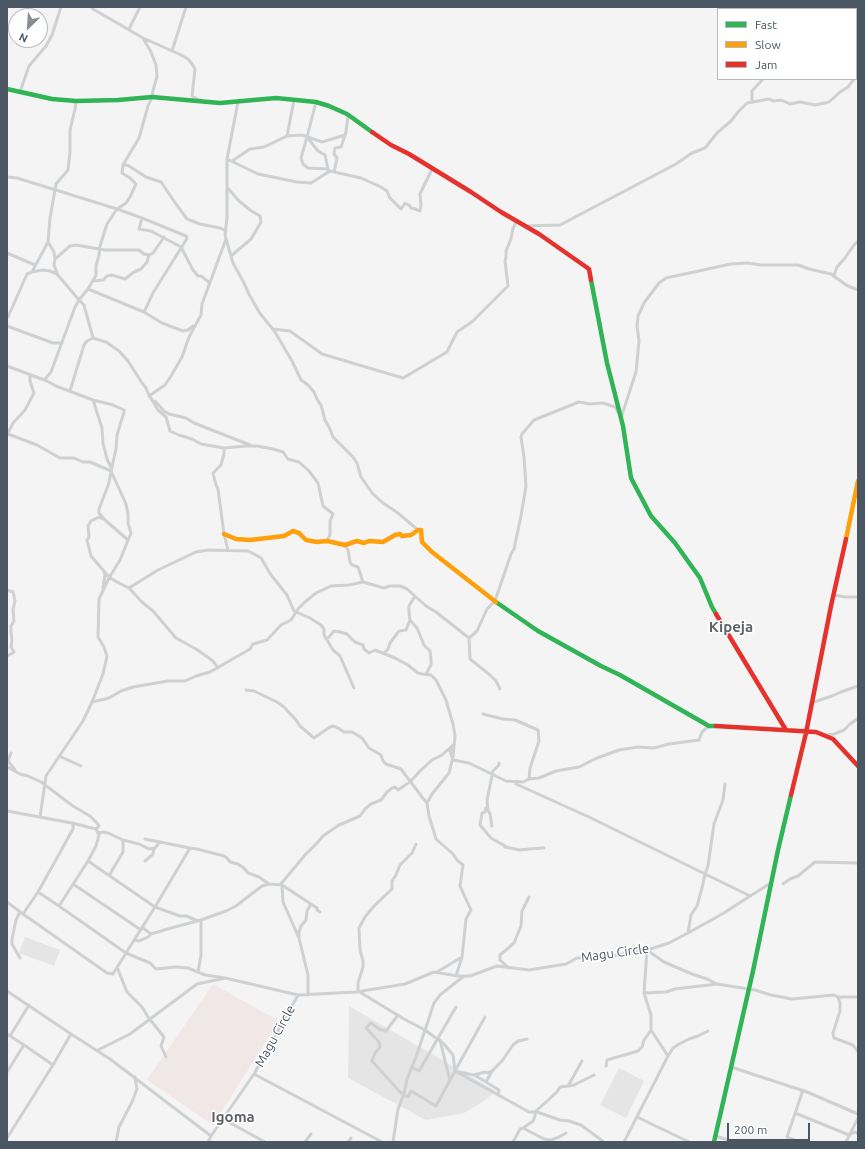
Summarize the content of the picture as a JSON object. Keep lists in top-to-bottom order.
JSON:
{
  "streets": {
    "street": ["Magu Circle"]
  },
  "districts": ["Kipeja", "Igoma"],
  "legend": ["Fast", "Slow", "Jam"],
  "scale_bar": "200 m",
  "north": "bottom left"
}
